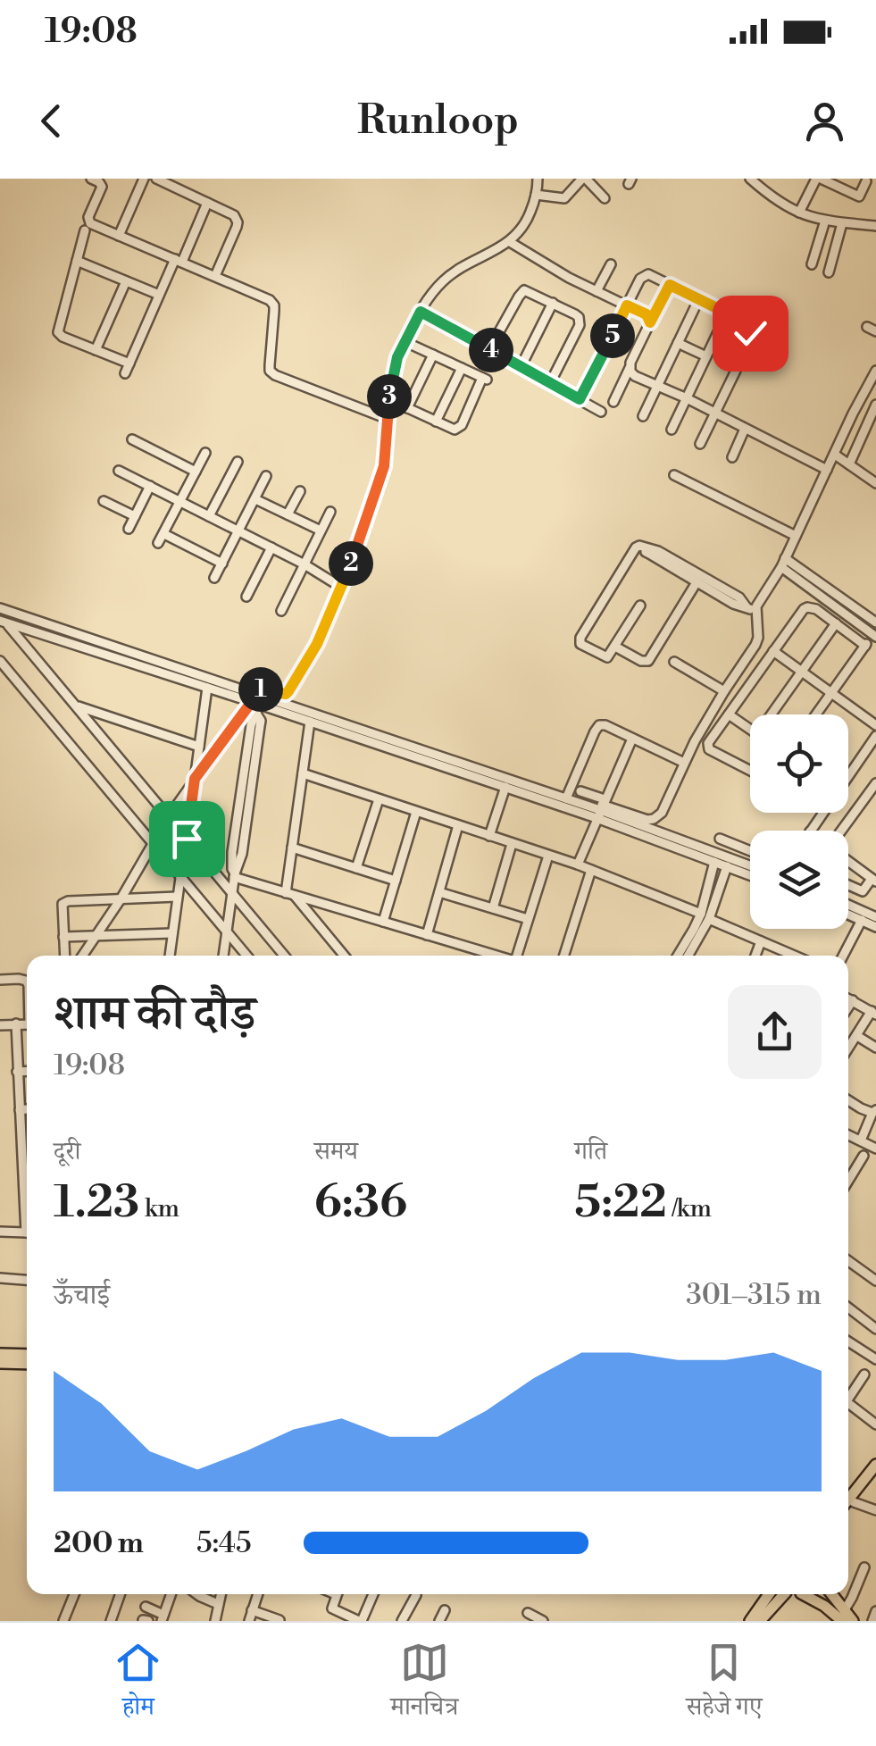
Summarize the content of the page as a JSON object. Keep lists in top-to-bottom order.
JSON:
{
  "page": {
    "status": "19:08",
    "header": "Runloop",
    "pins": [
      "5",
      "4",
      "3",
      "2",
      "1"
    ],
    "heading": ["शाम की दौड़", "19:08"],
    "stats": [
      ["दूरी", "1.23 km"],
      ["समय", "6:36"],
      ["गति", "5:22 /km"]
    ],
    "chart": ["ऊँचाई", "301–315 m"],
    "list": [
      {
        "name": "200 m",
        "note": "5:45"
      }
    ],
    "tabs": ["होम", "मानचित्र", "सहेजे गए"]
  }
}
